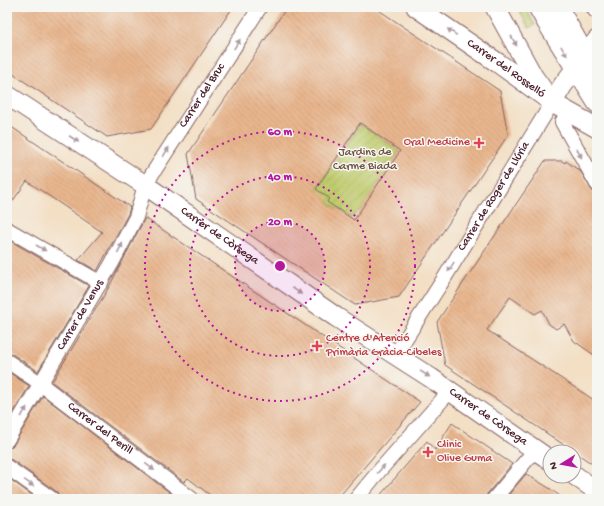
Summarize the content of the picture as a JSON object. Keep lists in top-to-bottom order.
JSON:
{
  "streets": {
    "main road": ["Carrer del Rosselló", "Carrer de Roger de Llúria", "Carrer de Còrsega"],
    "street": ["Carrer del Bruc", "Carrer de Venus", "Carrer del Perill"]
  },
  "crossings": [
    ["Carrer del Rosselló", "Carrer de Roger de Llúria"],
    ["Carrer del Bruc", "Carrer de Còrsega"],
    ["Carrer del Bruc", "Carrer de Venus"],
    ["Carrer de Roger de Llúria", "Carrer de Còrsega"],
    ["Carrer de Còrsega", "Carrer de Venus"],
    ["Carrer de Venus", "Carrer del Perill"]
  ],
  "one_way": [
    "Carrer del Bruc",
    "Carrer de Roger de Llúria",
    "Carrer de Còrsega",
    "Carrer de Venus",
    "Carrer del Perill"
  ],
  "parks": ["Jardins de Carme Biada"],
  "places": {
    "health": ["Oral Medicine", "Centre d'Atenció Primària Gràcia-Cibeles", "Clinic Olive Guma"]
  },
  "north": "left",
  "rings": ["60 m", "40 m", "20 m"]
}
